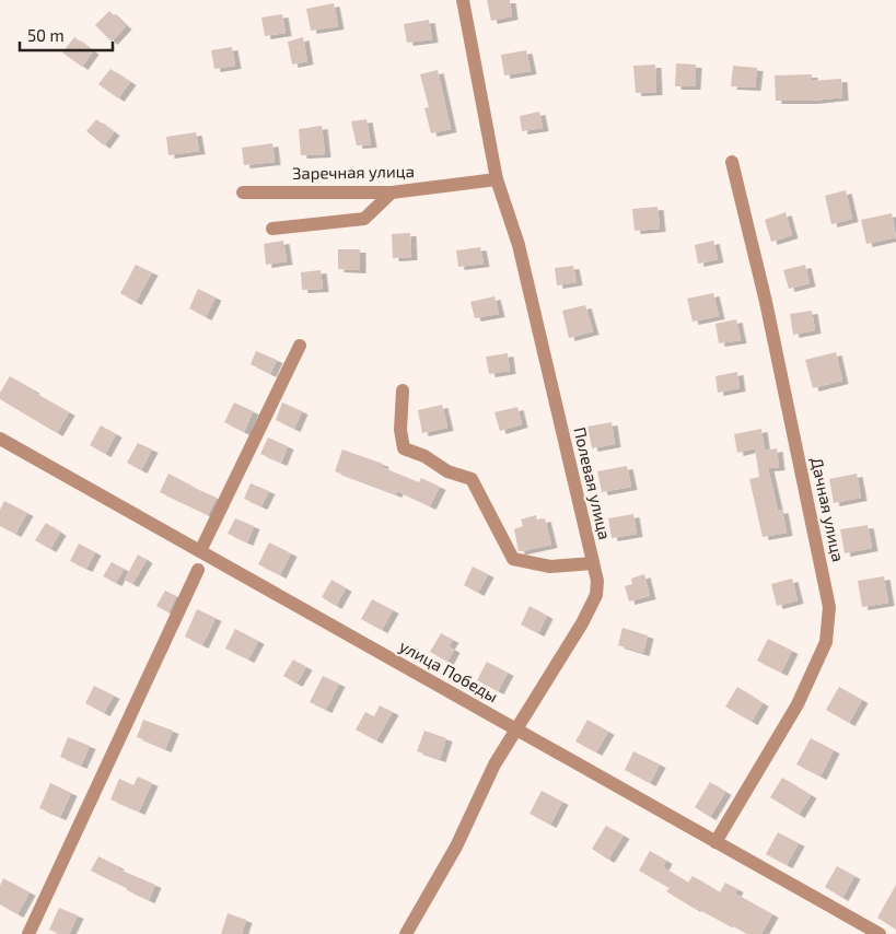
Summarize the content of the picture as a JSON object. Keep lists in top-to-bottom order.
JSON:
{
  "streets": {
    "street": [
      "Заречная улица",
      "Полевая улица",
      "Дачная улица",
      "улица Победы"
    ]
  },
  "crossings": [
    ["Заречная улица", "Полевая улица"],
    ["Полевая улица", "улица Победы"],
    ["Дачная улица", "улица Победы"]
  ],
  "scale_bar": "50 m"
}
